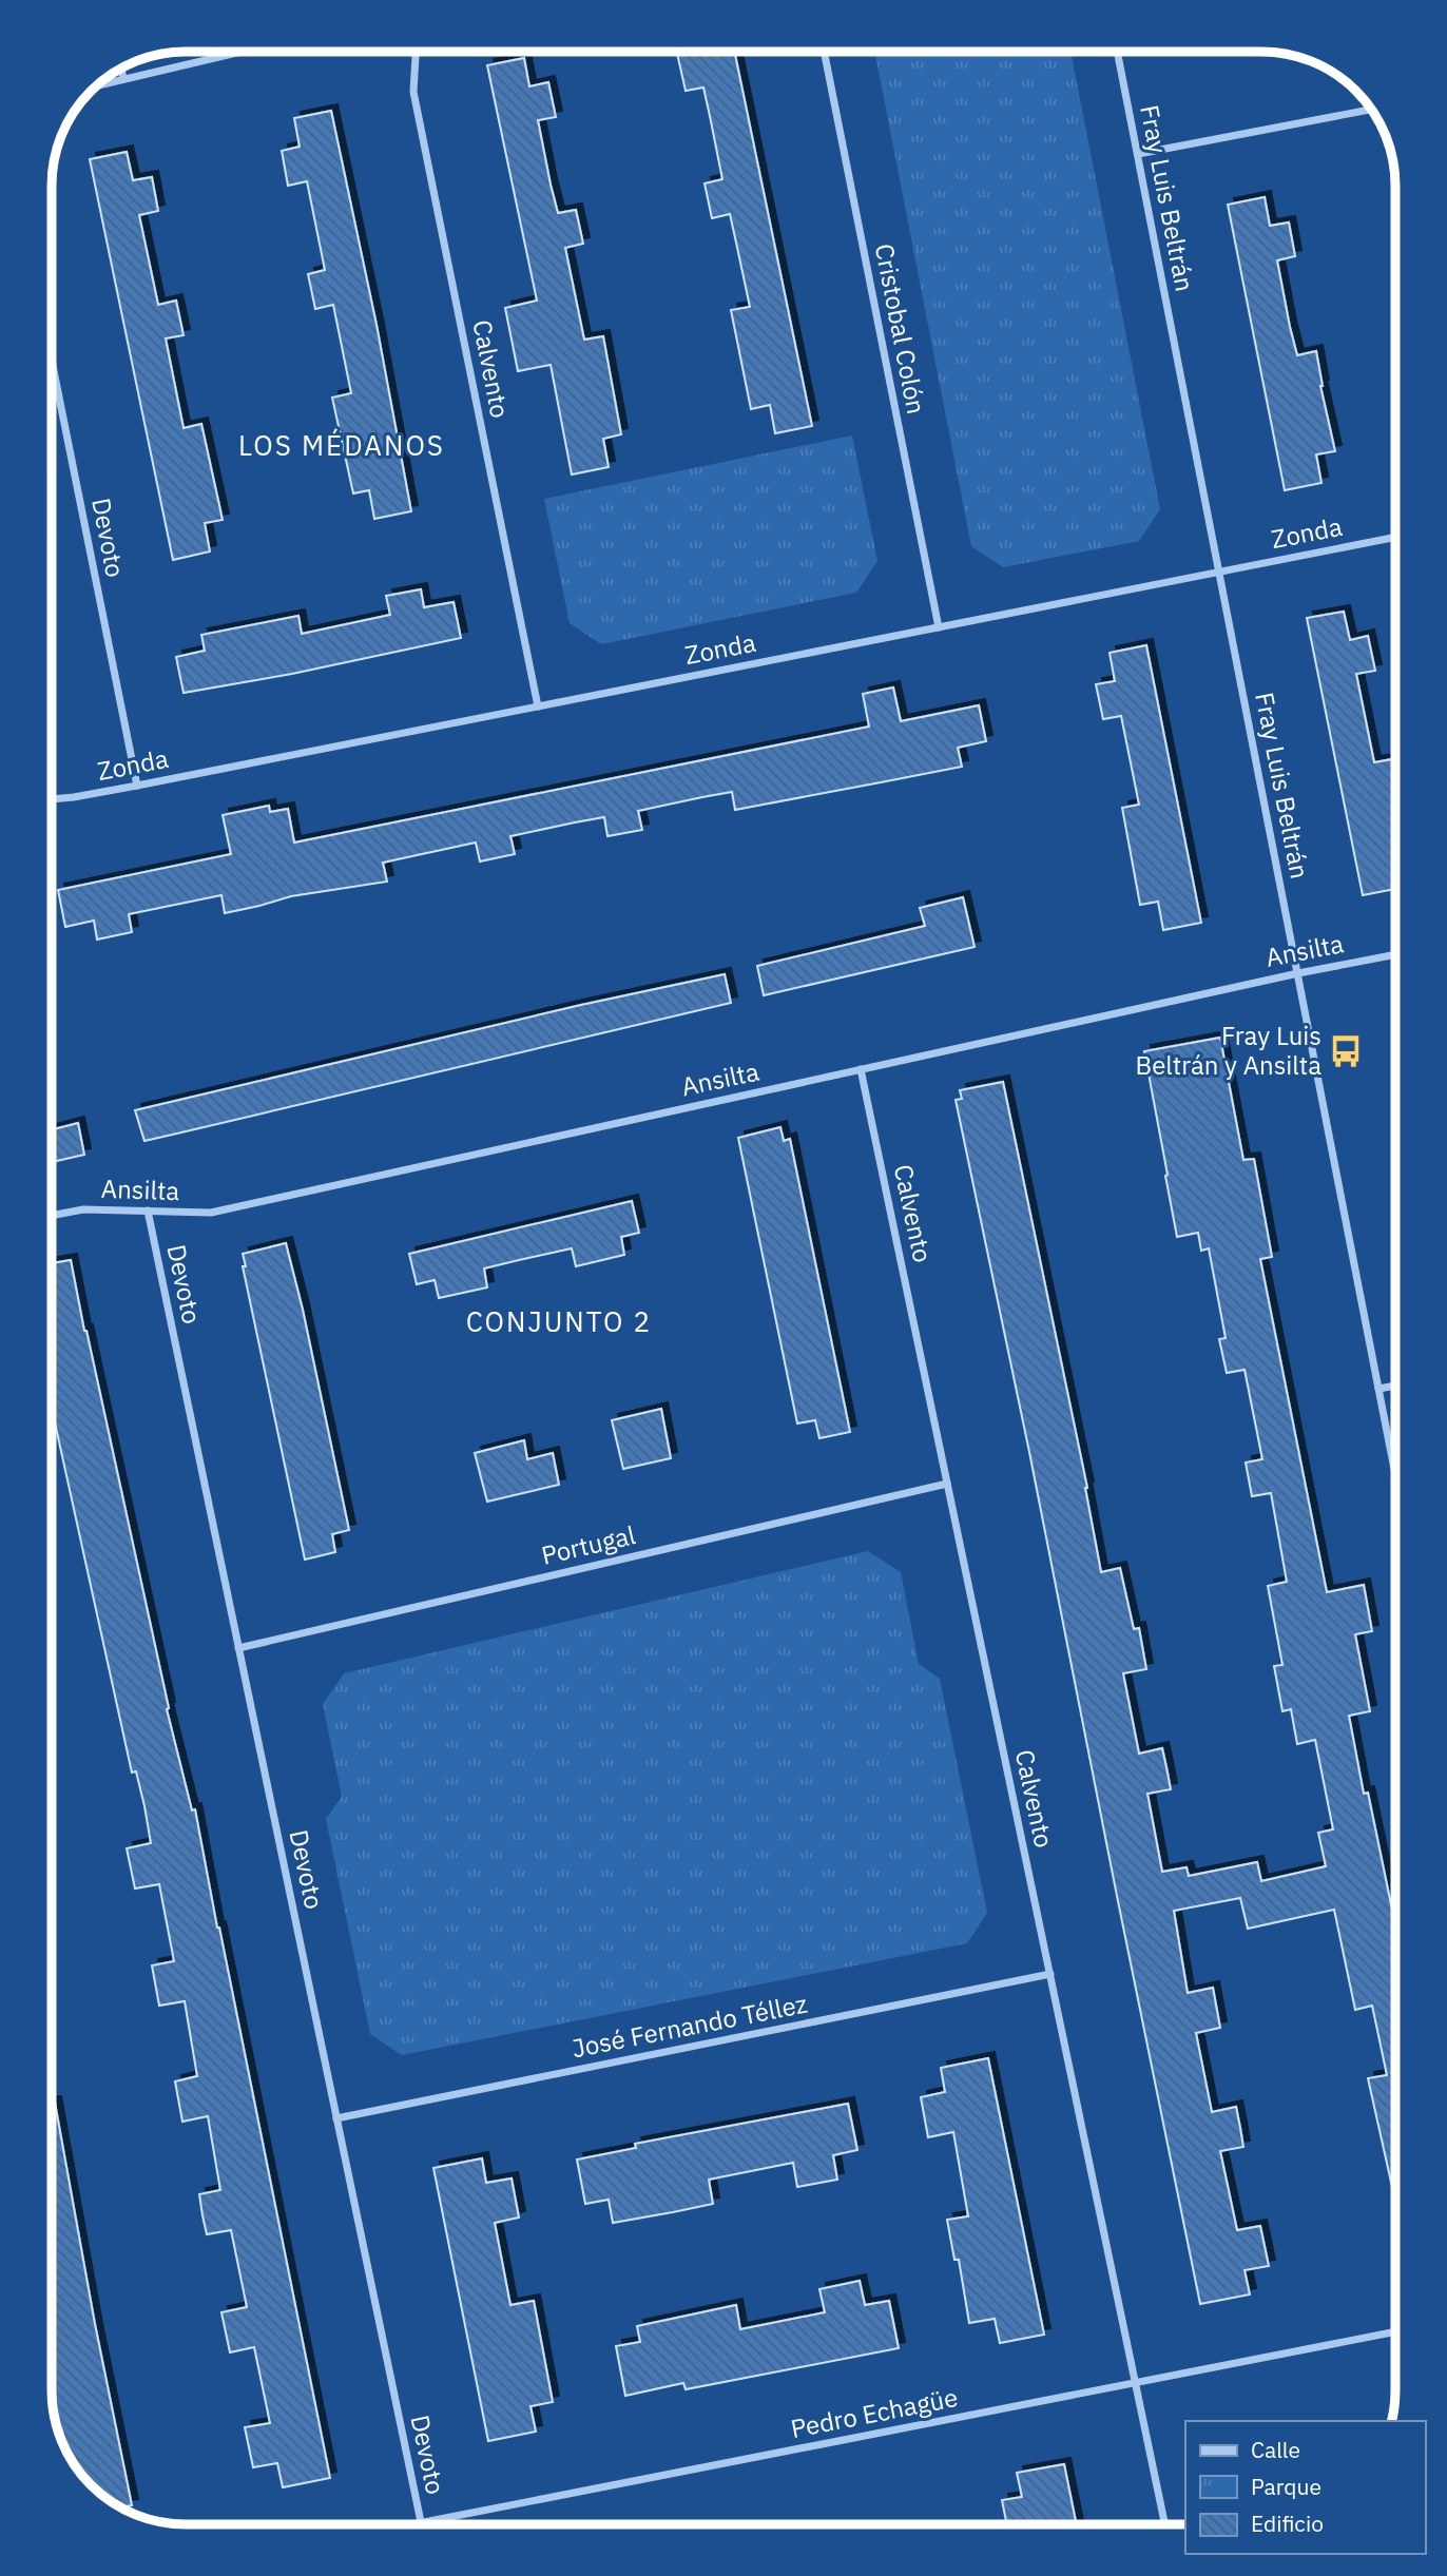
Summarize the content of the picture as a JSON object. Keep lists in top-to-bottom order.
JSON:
{
  "streets": {
    "street": [
      "Fray Luis Beltrán",
      "Cristobal Colón",
      "Calvento",
      "Zonda",
      "Devoto",
      "Ansilta",
      "Portugal",
      "José Fernando Téllez",
      "Pedro Echagüe"
    ]
  },
  "crossings": [
    ["Fray Luis Beltrán", "Zonda"],
    ["Fray Luis Beltrán", "Ansilta"],
    ["Cristobal Colón", "Zonda"],
    ["Calvento", "Zonda"],
    ["Calvento", "Ansilta"],
    ["Calvento", "Portugal"],
    ["Calvento", "José Fernando Téllez"],
    ["Calvento", "Pedro Echagüe"],
    ["Zonda", "Devoto"],
    ["Devoto", "Ansilta"],
    ["Devoto", "Portugal"],
    ["Devoto", "José Fernando Téllez"],
    ["Devoto", "Pedro Echagüe"]
  ],
  "districts": ["LOS MÉDANOS", "CONJUNTO 2"],
  "places": {
    "bus stop": ["Fray Luis Beltrán y Ansilta"]
  },
  "legend": ["Calle", "Parque", "Edificio"]
}
